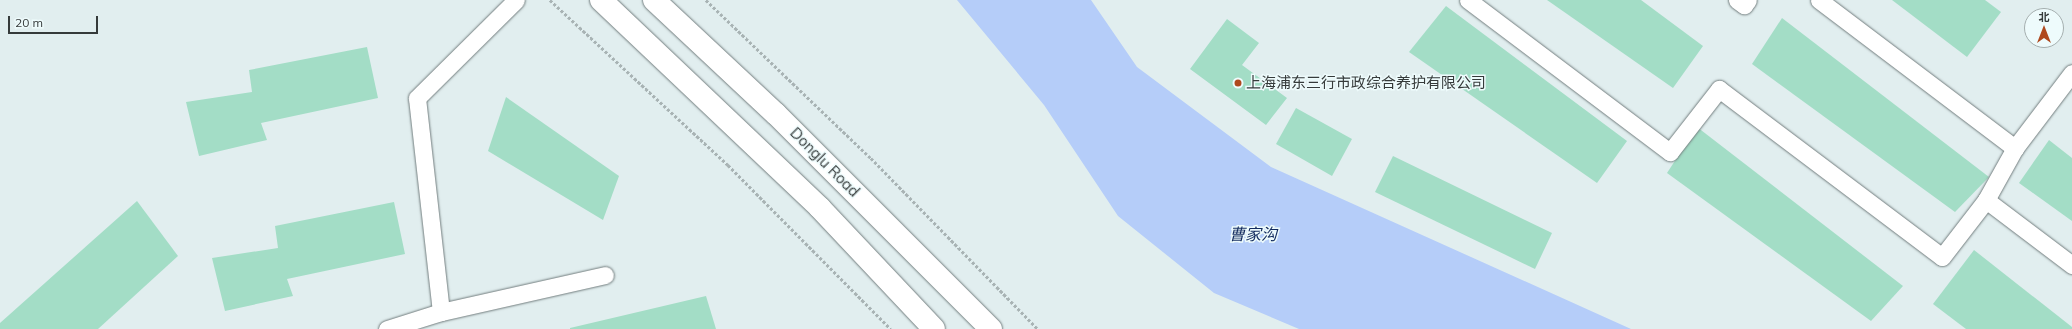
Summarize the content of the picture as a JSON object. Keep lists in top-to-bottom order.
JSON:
{
  "streets": {
    "main road": ["Donglu Road"]
  },
  "water": ["曹家沟"],
  "places": ["上海浦东三行市政综合养护有限公司"],
  "scale_bar": "20 m",
  "north": "top"
}
